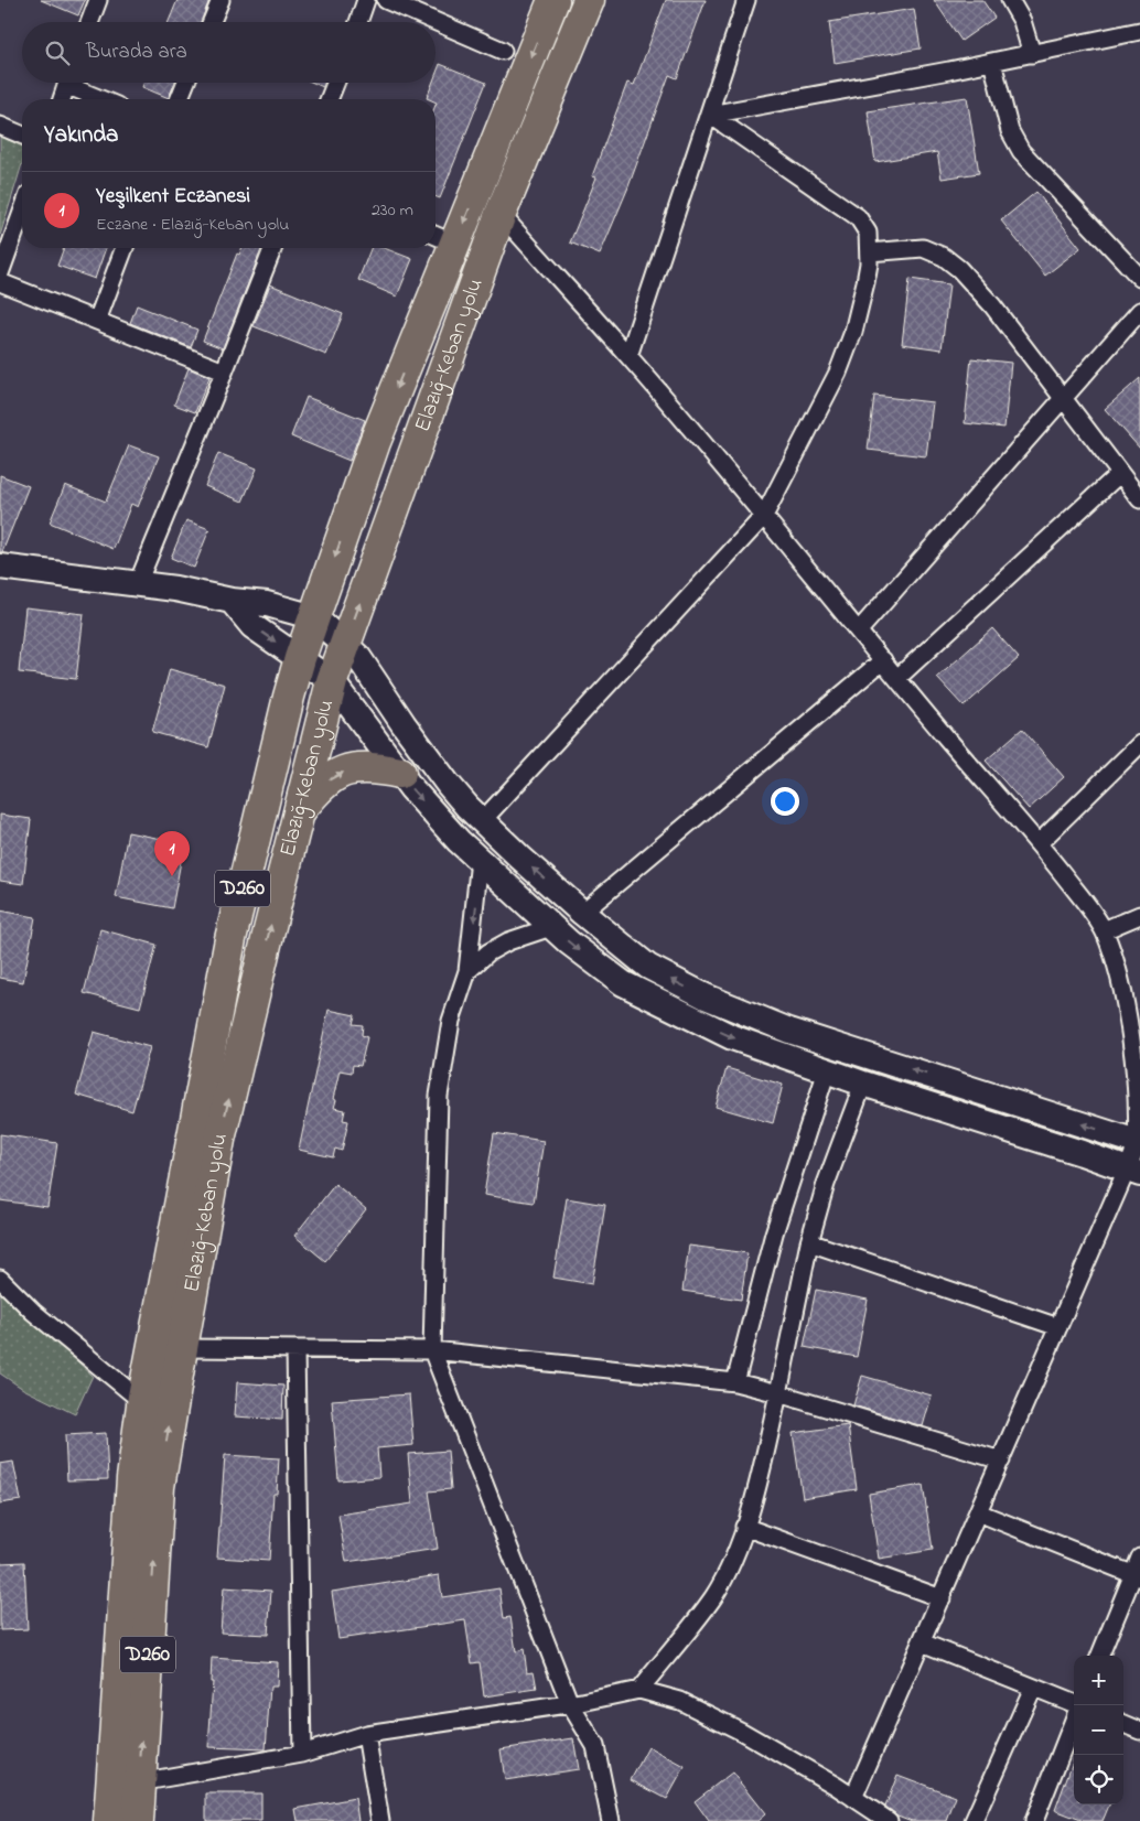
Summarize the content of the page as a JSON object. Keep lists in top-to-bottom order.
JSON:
{
  "streets": {
    "highway": ["Elazığ-Keban yolu", "D260"]
  },
  "page": {
    "search": "Burada ara",
    "heading": "Yakında",
    "list": [
      {
        "mark": "1",
        "name": "Yeşilkent Eczanesi",
        "note": "Eczane · Elazığ-Keban yolu",
        "value": "230 m"
      }
    ],
    "pins": "1",
    "map_buttons": ["+", "−"]
  }
}
